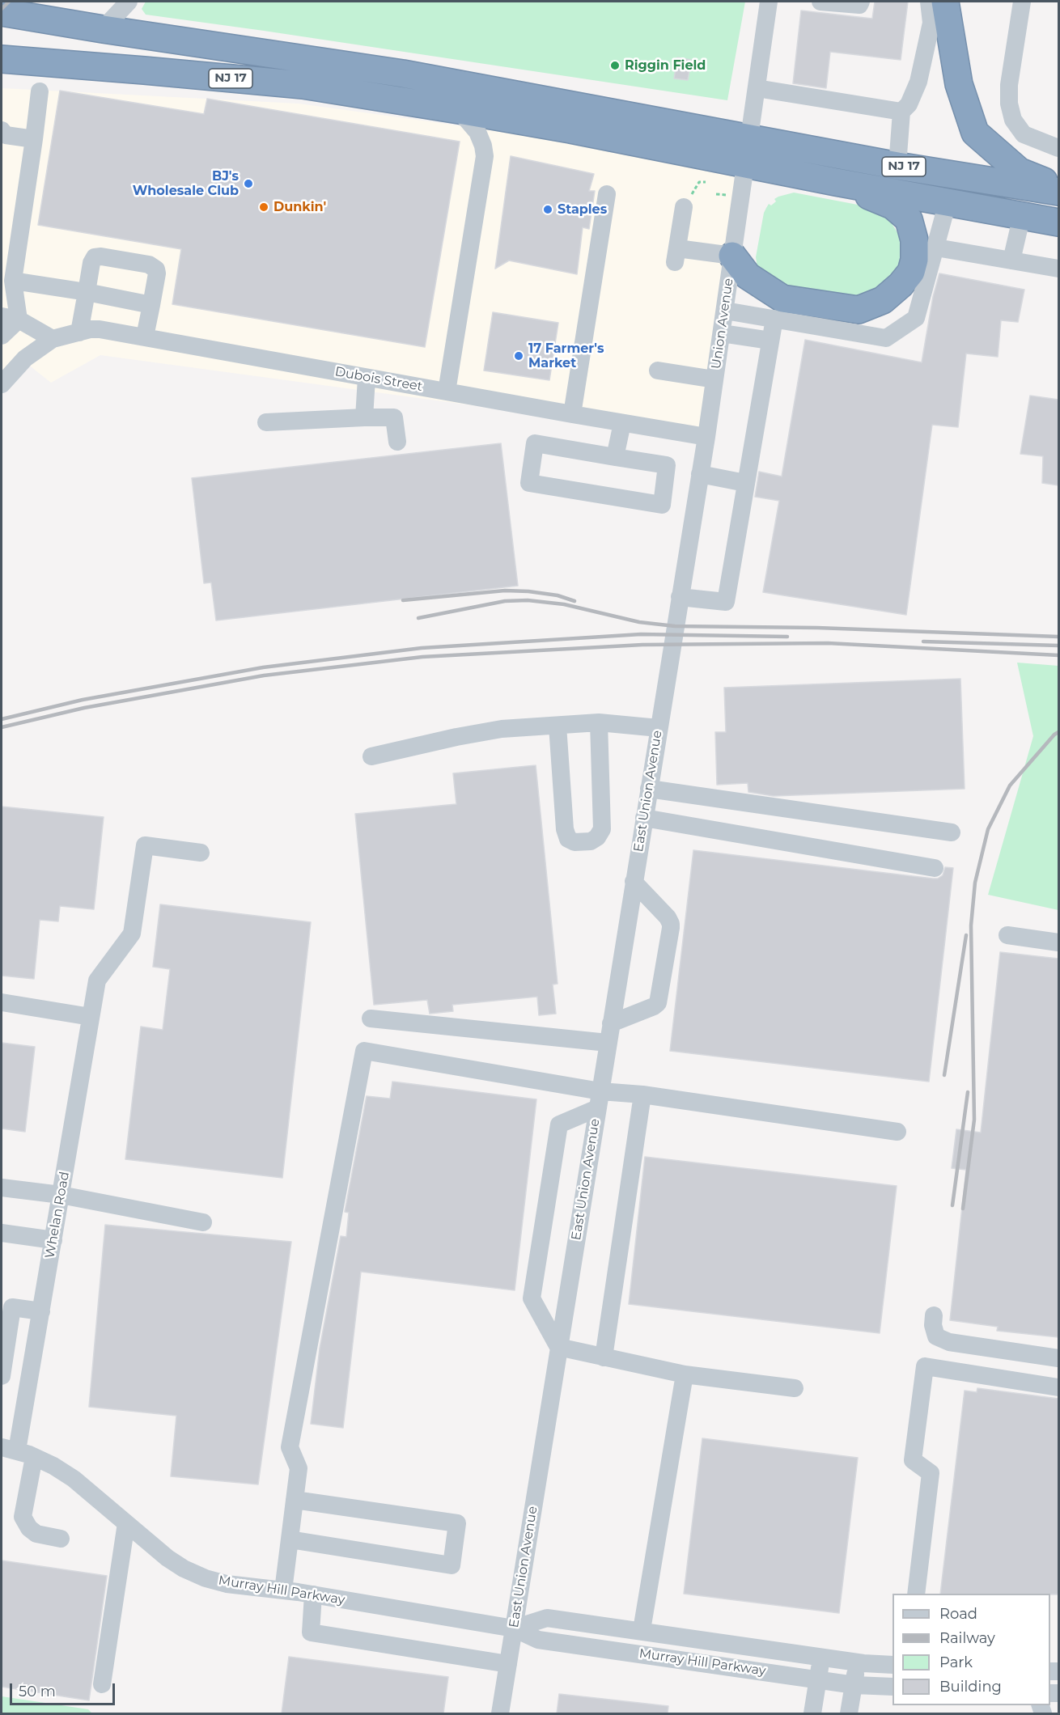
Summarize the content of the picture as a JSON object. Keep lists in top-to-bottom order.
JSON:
{
  "streets": {
    "highway": ["NJ 17"],
    "street": [
      "Union Avenue",
      "Dubois Street",
      "East Union Avenue",
      "Whelan Road",
      "Murray Hill Parkway"
    ]
  },
  "crossings": [
    ["NJ 17", "Union Avenue"],
    ["Union Avenue", "Dubois Street"],
    ["Union Avenue", "East Union Avenue"],
    ["East Union Avenue", "Murray Hill Parkway"],
    ["Whelan Road", "Murray Hill Parkway"]
  ],
  "places": [
    "Riggin Field",
    "BJ's Wholesale Club",
    "Dunkin'",
    "Staples",
    "17 Farmer's Market"
  ],
  "legend": [
    "Road",
    "Railway",
    "Park",
    "Building"
  ],
  "scale_bar": "50 m"
}
